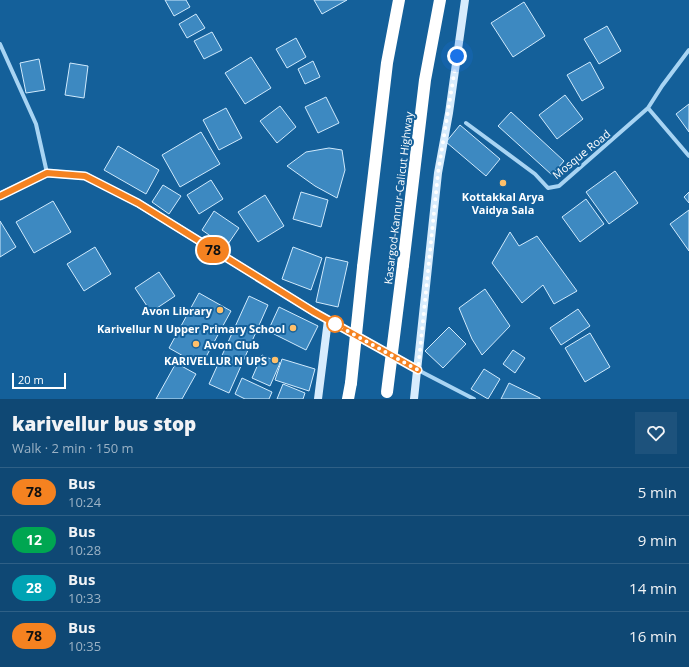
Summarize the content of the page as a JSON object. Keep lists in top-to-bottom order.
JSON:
{
  "streets": {
    "highway": ["Kasargod-Kannur-Calicut Highway"],
    "street": ["Mosque Road"]
  },
  "places": [
    "Kottakkal Arya Vaidya Sala",
    "Avon Library",
    "Karivellur N Upper Primary School",
    "Avon Club",
    "KARIVELLUR N UPS"
  ],
  "lines": ["bus line 78"],
  "scale_bar": "20 m",
  "page": {
    "on_map": "78",
    "scale": "20 m",
    "heading": ["karivellur bus stop", "Walk · 2 min · 150 m"],
    "list": [
      {
        "mark": "78",
        "name": "Bus",
        "note": "10:24",
        "value": "5 min"
      },
      {
        "mark": "12",
        "name": "Bus",
        "note": "10:28",
        "value": "9 min"
      },
      {
        "mark": "28",
        "name": "Bus",
        "note": "10:33",
        "value": "14 min"
      },
      {
        "mark": "78",
        "name": "Bus",
        "note": "10:35",
        "value": "16 min"
      }
    ]
  }
}
